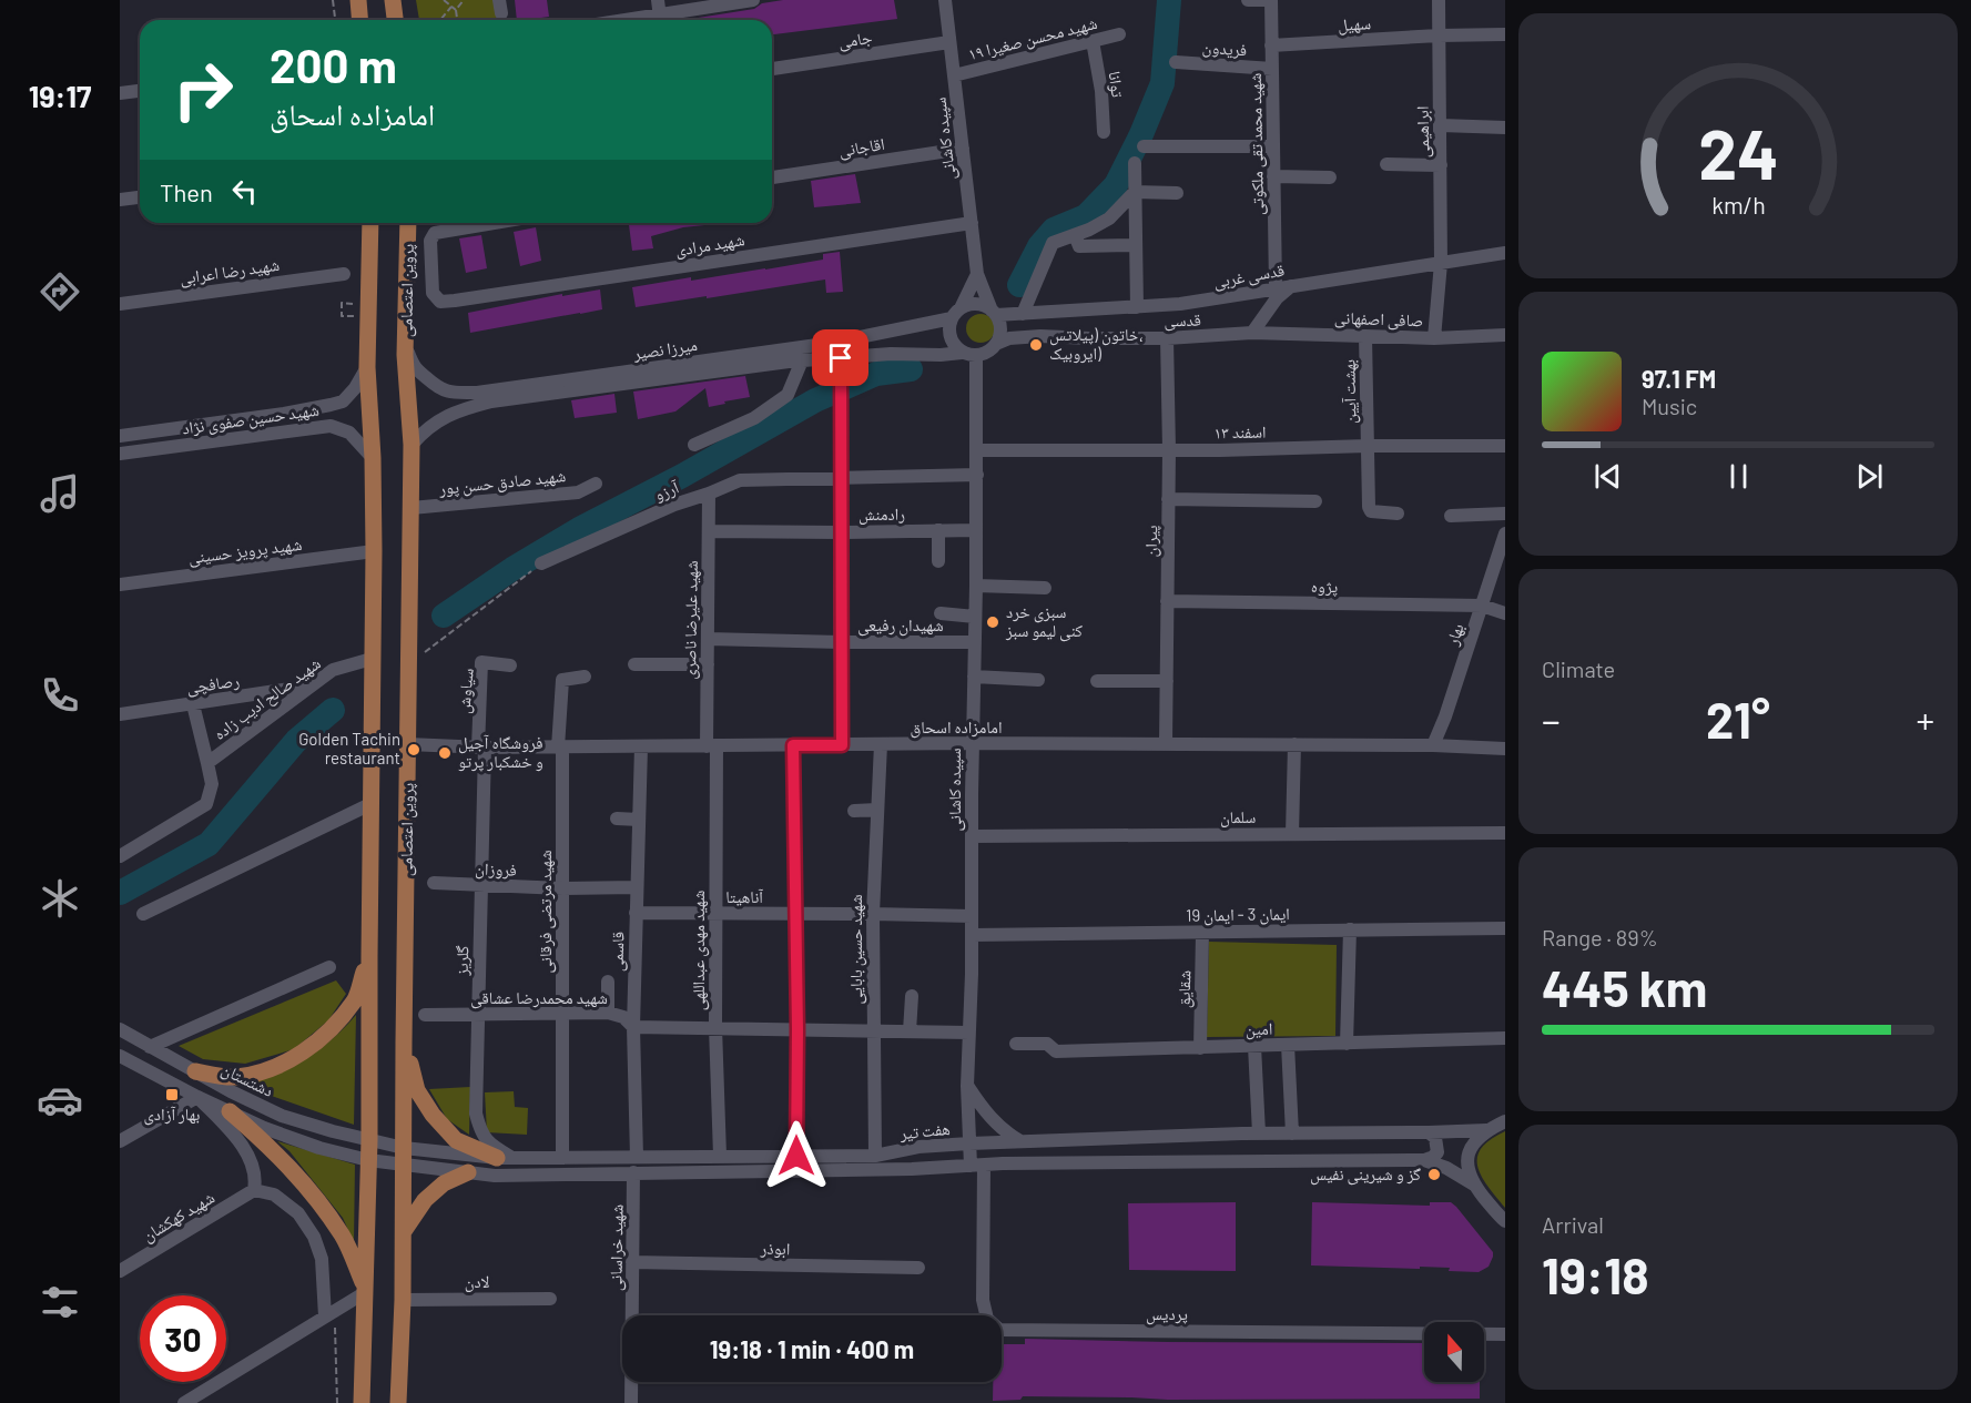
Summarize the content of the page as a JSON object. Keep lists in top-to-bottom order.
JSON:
{
  "streets": {
    "main road": ["پروین اعتصامی"],
    "street": [
      "سهیل",
      "شهید محسن صغیرا ۱۹",
      "جامی",
      "فریدون",
      "توانا",
      "ابراهیمی",
      "سپیده کاشانی",
      "شهید محمد تقی ملکوتی",
      "اقاجانی",
      "شهید مرادی",
      "شهید رضا اعرابی",
      "قدسی غربی",
      "صافی اصفهانی",
      "قدسی",
      "میرزا نصیر",
      "بهشت آیین",
      "شهید حسین صفوی نژاد",
      "اسفند ۱۳",
      "شهید صادق حسن پور",
      "آرزو",
      "رادمنش",
      "پیران",
      "شهید پرویز حسینی",
      "پژوه",
      "شهید علیرضا ناصری",
      "شهیدان رفیعی",
      "بهار",
      "رصافچی",
      "سیاوش",
      "شهید صالح ادیب زاده",
      "امامزاده اسحاق",
      "سلمان",
      "فروزان",
      "آناهیتا",
      "شهید مرتضی فرقانی",
      "ایمان 3 - ایمان 19",
      "شهید حسین بابایی",
      "شهید مهدی عبداللهی",
      "قاسمی",
      "گلریز",
      "شقایق",
      "شهید محمدرضا عشاقی",
      "امین",
      "دشتستان",
      "هفت تیر",
      "شهید کهکشان",
      "شهید خراسانی",
      "ابوذر",
      "لادن",
      "پردیس"
    ]
  },
  "crossings": [
    ["سهیل", "ابراهیمی"],
    ["سهیل", "شهید محمد تقی ملکوتی"],
    ["شهید محسن صغیرا ۱۹", "توانا"],
    ["شهید محسن صغیرا ۱۹", "سپیده کاشانی"],
    ["جامی", "سپیده کاشانی"],
    ["فریدون", "شهید محمد تقی ملکوتی"],
    ["ابراهیمی", "قدسی غربی"],
    ["ابراهیمی", "صافی اصفهانی"],
    ["سپیده کاشانی", "اقاجانی"],
    ["سپیده کاشانی", "شهید مرادی"],
    ["سپیده کاشانی", "قدسی غربی"],
    ["سپیده کاشانی", "قدسی"],
    ["سپیده کاشانی", "میرزا نصیر"],
    ["سپیده کاشانی", "اسفند ۱۳"],
    ["سپیده کاشانی", "آرزو"],
    ["سپیده کاشانی", "رادمنش"],
    ["سپیده کاشانی", "شهیدان رفیعی"],
    ["سپیده کاشانی", "امامزاده اسحاق"],
    ["سپیده کاشانی", "سلمان"],
    ["سپیده کاشانی", "آناهیتا"],
    ["سپیده کاشانی", "ایمان 3 - ایمان 19"],
    ["سپیده کاشانی", "شهید محمدرضا عشاقی"],
    ["سپیده کاشانی", "هفت تیر"],
    ["سپیده کاشانی", "پردیس"],
    ["شهید محمد تقی ملکوتی", "قدسی غربی"],
    ["قدسی غربی", "قدسی"],
    ["قدسی غربی", "میرزا نصیر"],
    ["پروین اعتصامی", "میرزا نصیر"],
    ["پروین اعتصامی", "شهید صادق حسن پور"],
    ["پروین اعتصامی", "امامزاده اسحاق"],
    ["پروین اعتصامی", "هفت تیر"],
    ["پروین اعتصامی", "لادن"],
    ["صافی اصفهانی", "قدسی"],
    ["صافی اصفهانی", "بهشت آیین"],
    ["قدسی", "میرزا نصیر"],
    ["قدسی", "پیران"],
    ["بهشت آیین", "اسفند ۱۳"],
    ["اسفند ۱۳", "پیران"],
    ["آرزو", "شهید علیرضا ناصری"],
    ["رادمنش", "شهید علیرضا ناصری"],
    ["پیران", "پژوه"],
    ["پیران", "امامزاده اسحاق"],
    ["پژوه", "بهار"],
    ["شهید علیرضا ناصری", "شهیدان رفیعی"],
    ["شهید علیرضا ناصری", "امامزاده اسحاق"],
    ["شهید علیرضا ناصری", "شهید مهدی عبداللهی"],
    ["بهار", "امامزاده اسحاق"],
    ["رصافچی", "شهید صالح ادیب زاده"],
    ["سیاوش", "امامزاده اسحاق"],
    ["سیاوش", "گلریز"],
    ["امامزاده اسحاق", "شهید مرتضی فرقانی"],
    ["امامزاده اسحاق", "شهید حسین بابایی"],
    ["امامزاده اسحاق", "شهید مهدی عبداللهی"],
    ["امامزاده اسحاق", "قاسمی"],
    ["امامزاده اسحاق", "گلریز"],
    ["فروزان", "شهید مرتضی فرقانی"],
    ["فروزان", "قاسمی"],
    ["فروزان", "گلریز"],
    ["آناهیتا", "شهید حسین بابایی"],
    ["آناهیتا", "شهید مهدی عبداللهی"],
    ["آناهیتا", "قاسمی"],
    ["شهید مرتضی فرقانی", "شهید محمدرضا عشاقی"],
    ["شهید مرتضی فرقانی", "هفت تیر"],
    ["ایمان 3 - ایمان 19", "شقایق"],
    ["شهید حسین بابایی", "شهید محمدرضا عشاقی"],
    ["شهید حسین بابایی", "هفت تیر"],
    ["شهید مهدی عبداللهی", "شهید محمدرضا عشاقی"],
    ["شهید مهدی عبداللهی", "هفت تیر"],
    ["قاسمی", "شهید محمدرضا عشاقی"],
    ["قاسمی", "هفت تیر"],
    ["گلریز", "شهید محمدرضا عشاقی"],
    ["گلریز", "هفت تیر"],
    ["شقایق", "امین"],
    ["دشتستان", "هفت تیر"],
    ["هفت تیر", "پردیس"],
    ["شهید خراسانی", "ابوذر"]
  ],
  "places": {
    "other": [
      "خاتون (پیلاتس، ایروبیک)",
      "سبزی خرد کنی لیمو سبز",
      "Golden Tachin restaurant",
      "فروشگاه آجیل و خشکبار پرتو",
      "گز و شیرینی نفیس"
    ],
    "transit": ["بهار آزادی"]
  },
  "north": "top",
  "page": {
    "tabs": "19:17",
    "turn": ["200 m", "امامزاده اسحاق"],
    "then": "Then",
    "song": ["97.1 FM", "Music"],
    "tile": [
      "Climate",
      ["Range · 89%", "445 km"],
      ["Arrival", "19:18"]
    ],
    "heat": ["−", "21°", "+"],
    "limit": "30",
    "trip": "19:18 · 1 min · 400 m",
    "gauge": ["24", "km/h"]
  }
}
